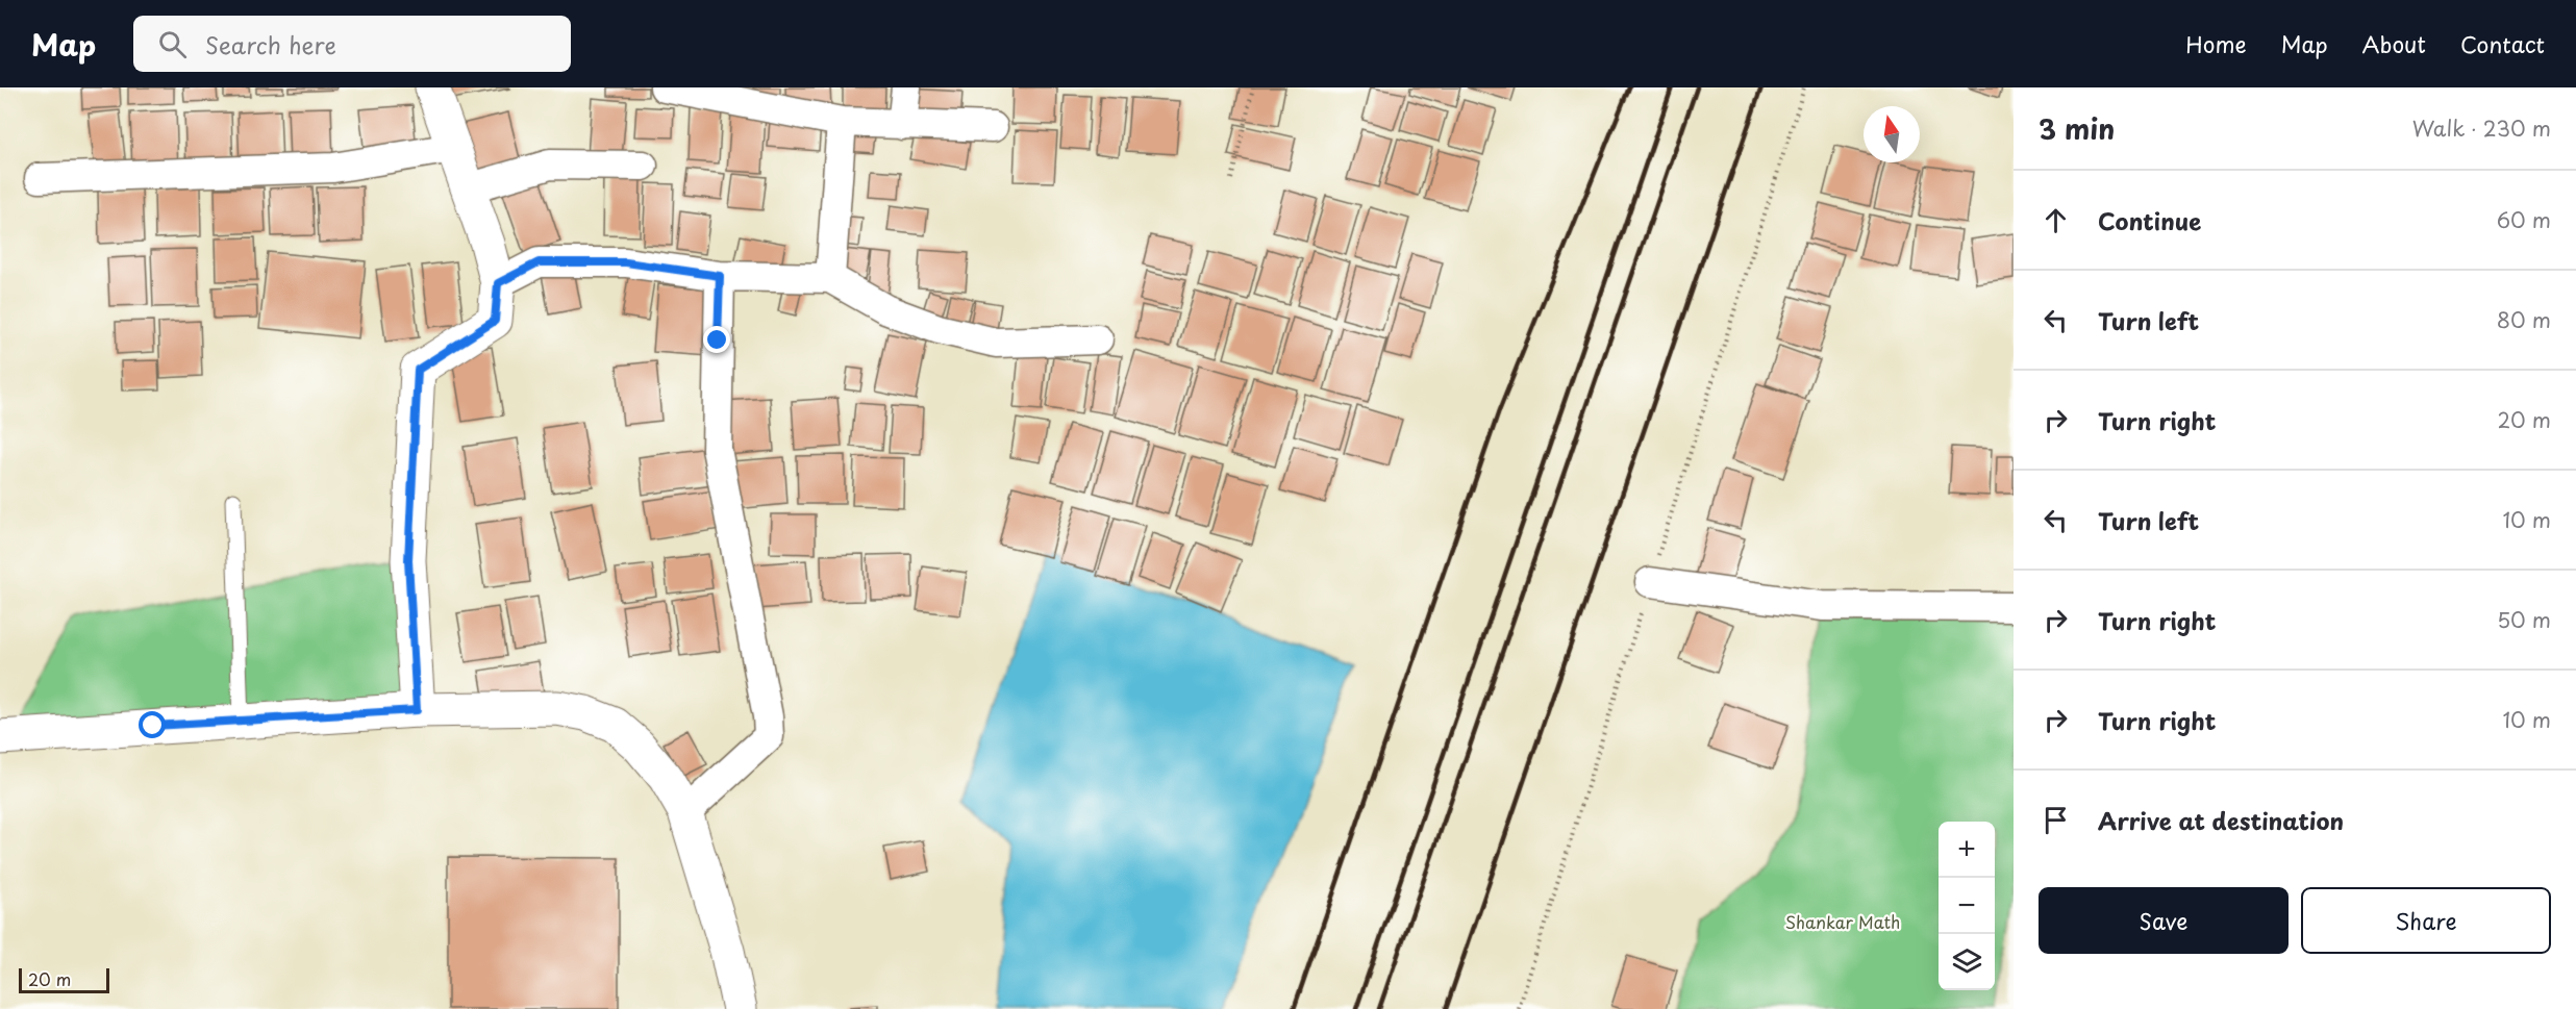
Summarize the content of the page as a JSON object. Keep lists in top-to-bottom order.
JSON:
{
  "parks": ["Shankar Math"],
  "scale_bar": "20 m",
  "north": "top",
  "page": {
    "header": "Map",
    "search": "Search here",
    "nav": [
      "Home",
      "Map",
      "About",
      "Contact"
    ],
    "heading": ["3 min", "Walk · 230 m"],
    "list": [
      ["Continue", "60 m"],
      ["Turn left", "80 m"],
      ["Turn right", "20 m"],
      ["Turn left", "10 m"],
      ["Turn right", "50 m"],
      ["Turn right", "10 m"],
      "Arrive at destination"
    ],
    "map_buttons": ["+", "−"],
    "buttons": ["Save", "Share"],
    "scale": "20 m"
  }
}
